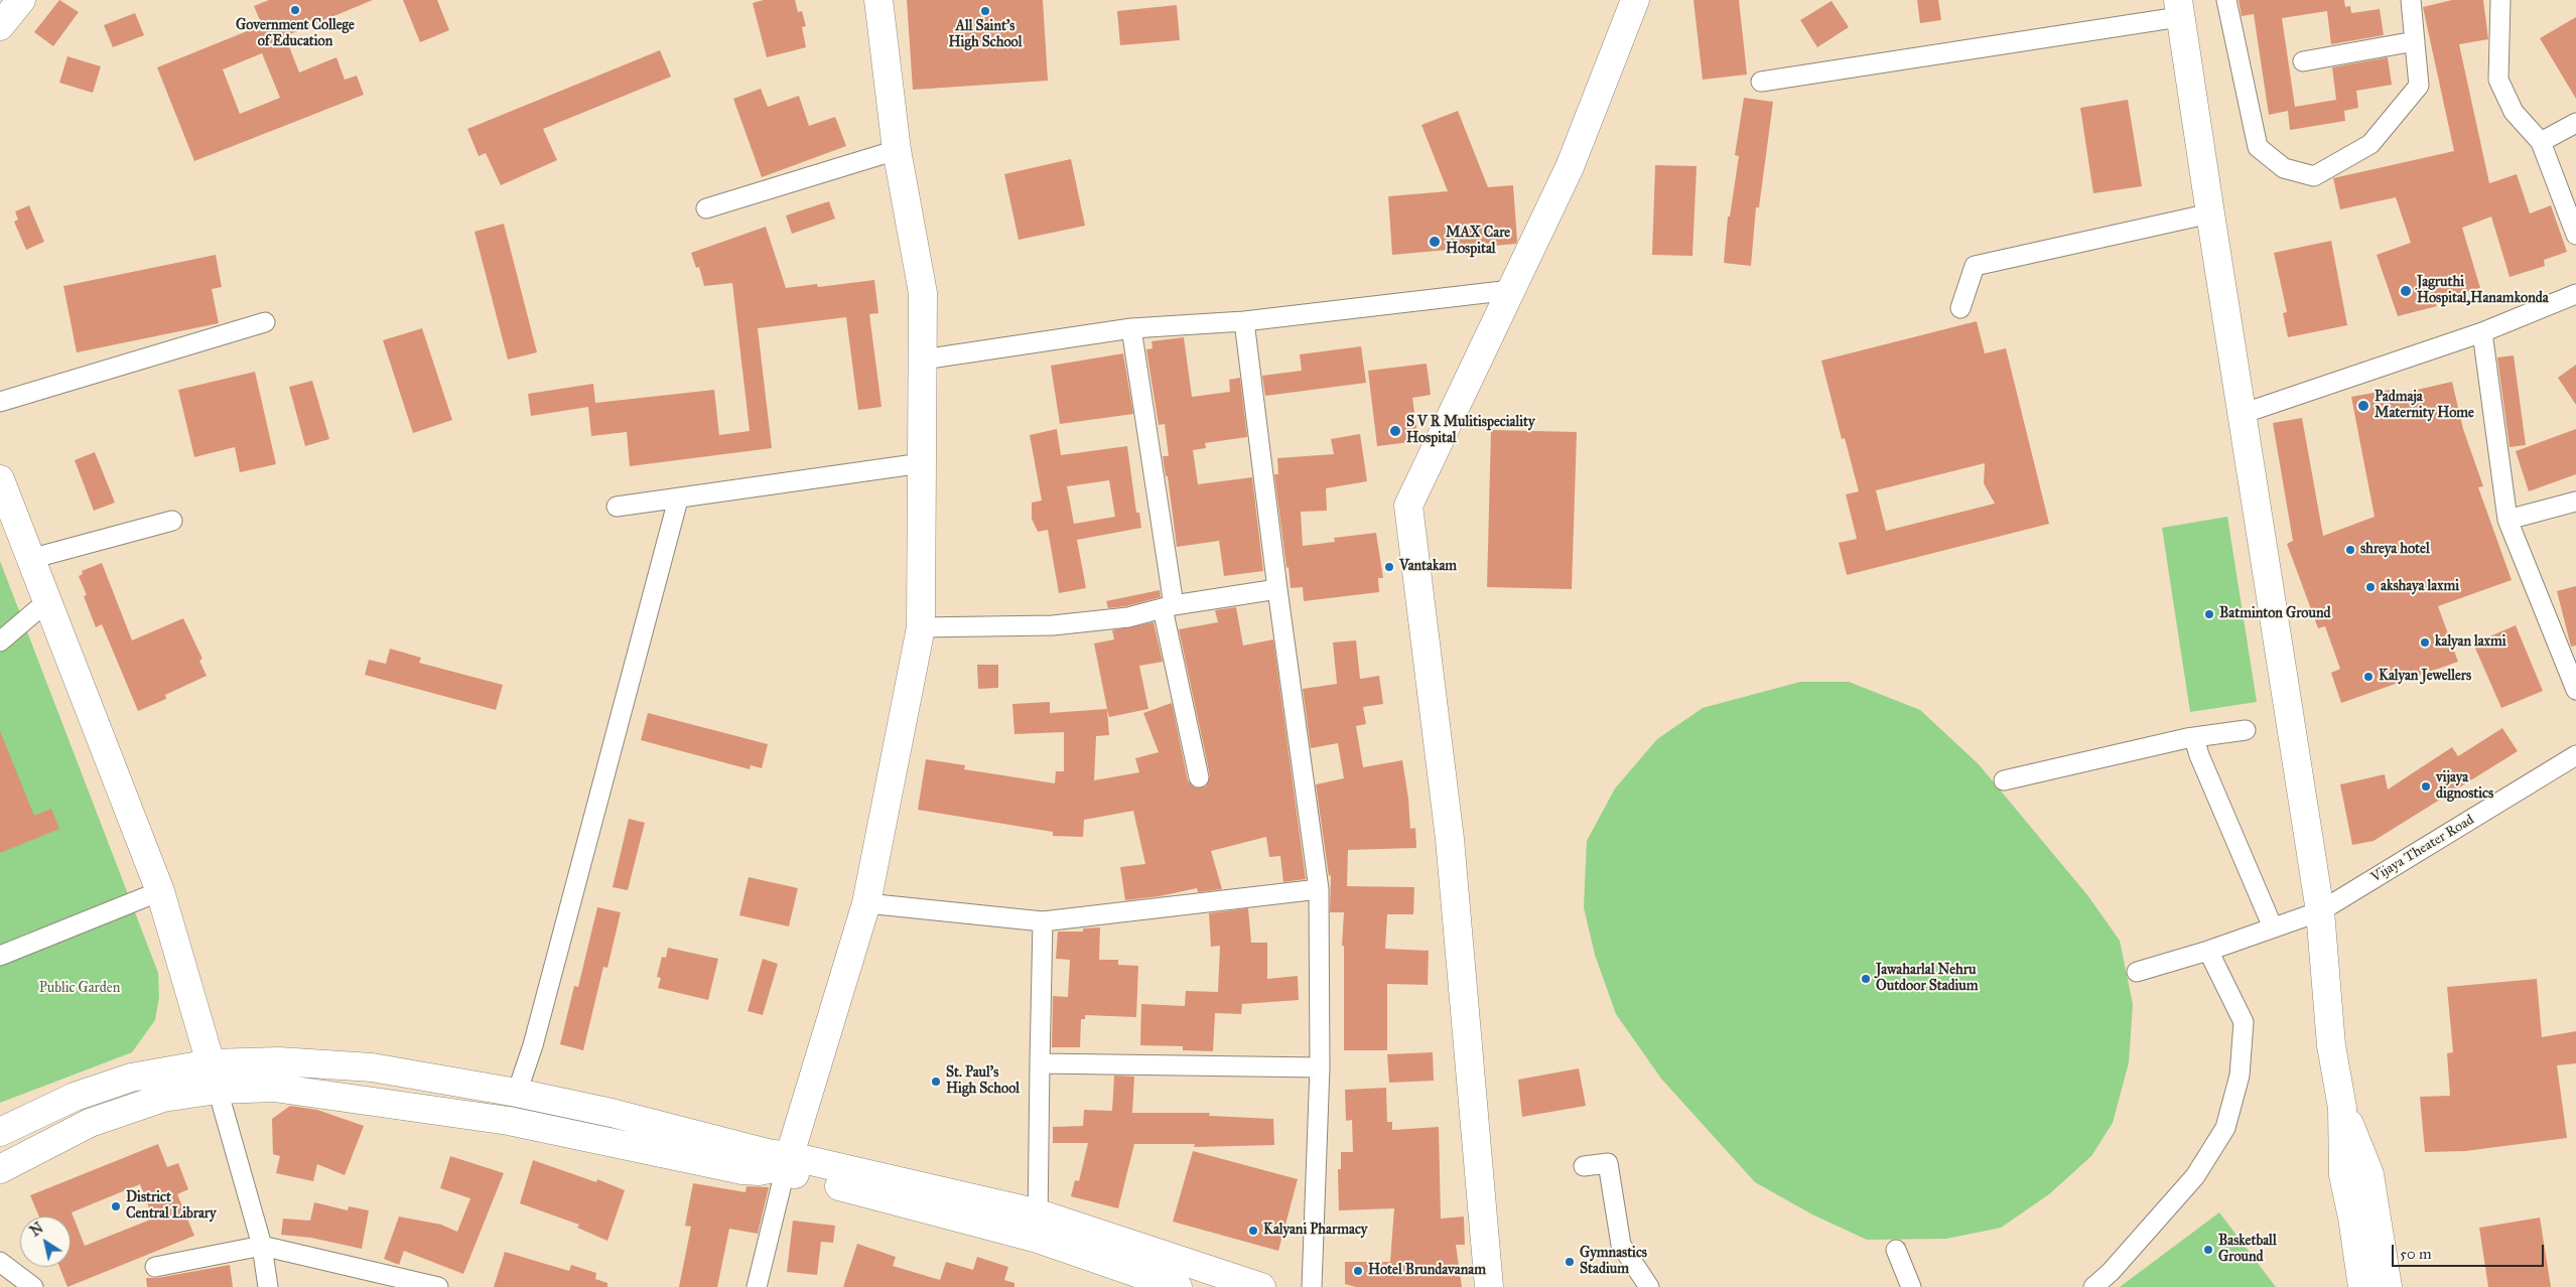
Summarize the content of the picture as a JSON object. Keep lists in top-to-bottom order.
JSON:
{
  "streets": {
    "street": ["Vijaya Theater Road"]
  },
  "parks": ["Public Garden"],
  "places": [
    "Government College of Education",
    "All Saint's High School",
    "MAX Care Hospital",
    "Jagruthi Hospital,Hanamkonda",
    "Padmaja Maternity Home",
    "S V R Mulitispeciality Hospital",
    "shreya hotel",
    "Vantakam",
    "akshaya laxmi",
    "Batminton Ground",
    "kalyan laxmi",
    "Kalyan Jewellers",
    "vijaya dignostics",
    "Jawaharlal Nehru Outdoor Stadium",
    "St. Paul's High School",
    "District Central Library",
    "Kalyani Pharmacy",
    "Basketball Ground",
    "Gymnastics Stadium",
    "Hotel Brundavanam"
  ],
  "scale_bar": "50 m",
  "north": "top left"
}
